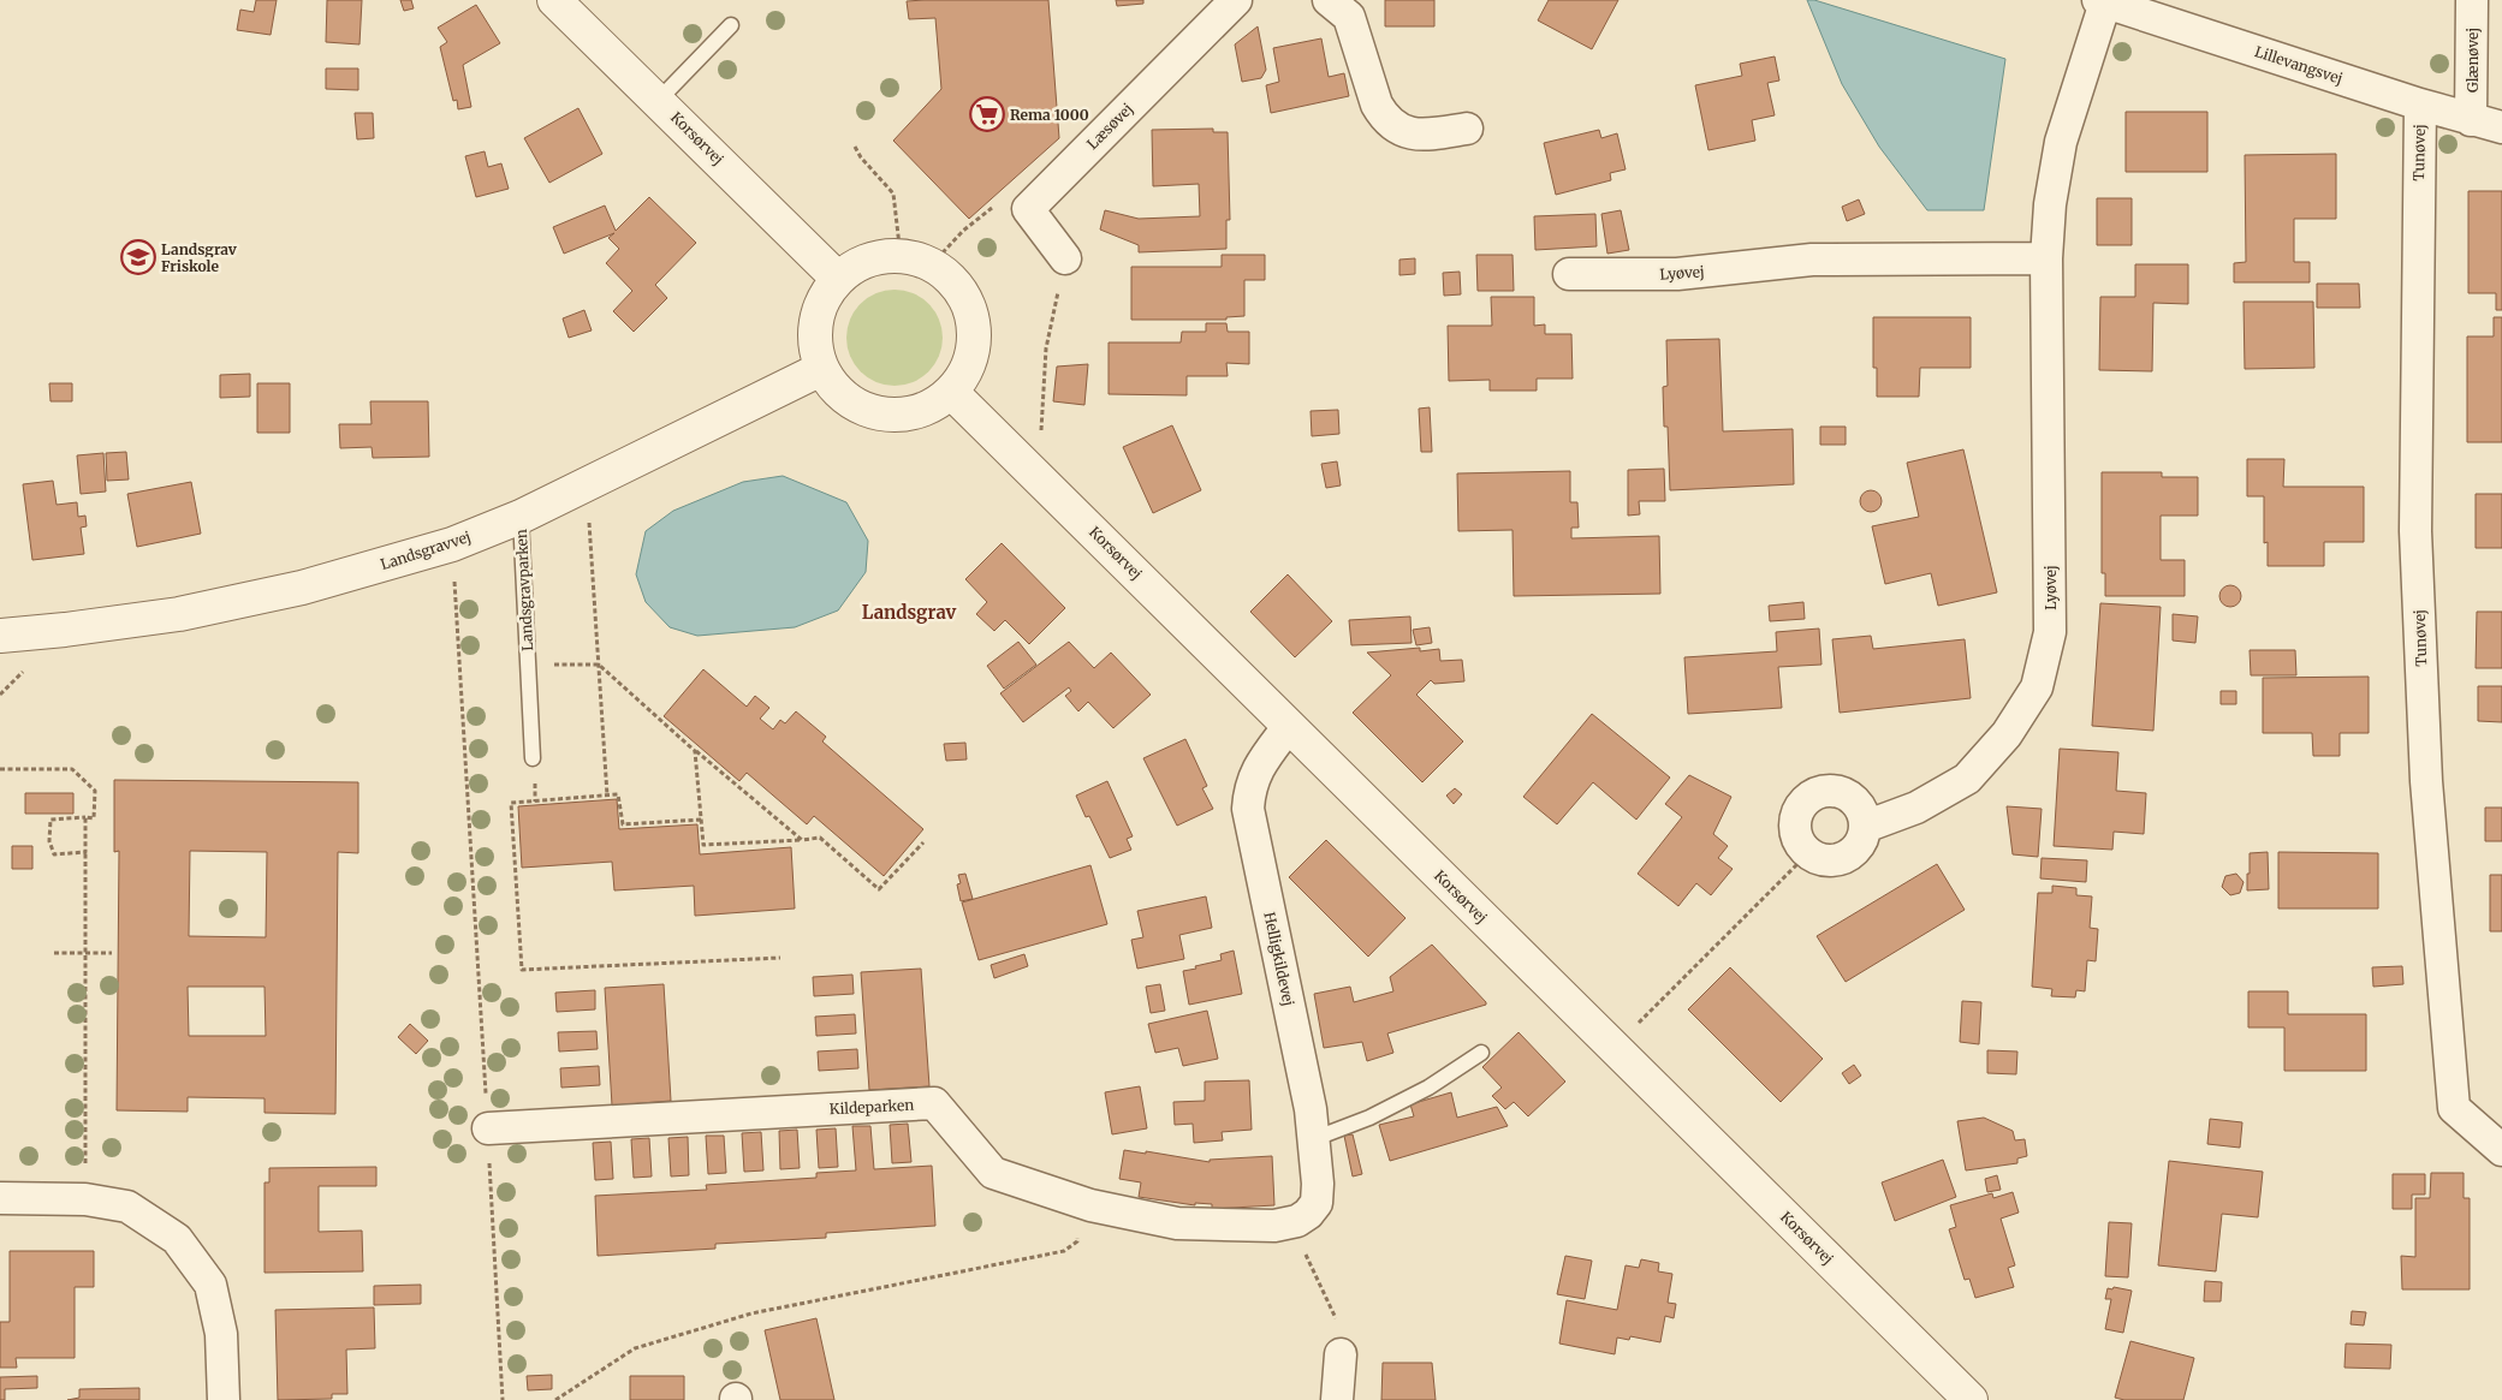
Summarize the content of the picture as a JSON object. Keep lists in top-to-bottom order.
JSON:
{
  "streets": {
    "street": [
      "Glænøvej",
      "Lillevangsvej",
      "Læsøvej",
      "Korsørvej",
      "Tunøvej",
      "Lyøvej",
      "Landsgravvej",
      "Helligkildevej",
      "Kildeparken"
    ],
    "lane": ["Landsgravparken"]
  },
  "crossings": [
    ["Glænøvej", "Lillevangsvej"],
    ["Lillevangsvej", "Tunøvej"],
    ["Lillevangsvej", "Lyøvej"],
    ["Korsørvej", "Landsgravvej"],
    ["Korsørvej", "Helligkildevej"],
    ["Landsgravvej", "Landsgravparken"],
    ["Helligkildevej", "Kildeparken"]
  ],
  "districts": ["Landsgrav"],
  "places": {
    "supermarket": ["Rema 1000"],
    "school or university": ["Landsgrav Friskole"]
  }
}
